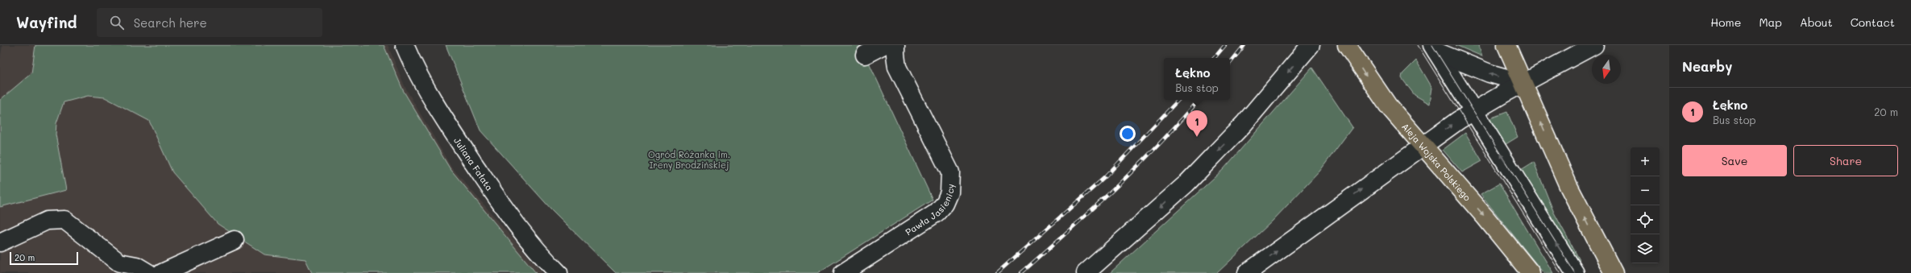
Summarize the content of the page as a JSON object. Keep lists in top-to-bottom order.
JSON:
{
  "streets": {
    "main road": ["Aleja Wojska Polskiego"],
    "street": ["Juliana Fałata", "Pawła Jasienicy"]
  },
  "parks": ["Ogród Różanka im. Ireny Brodzińskiej"],
  "scale_bar": "20 m",
  "north": "bottom",
  "page": {
    "header": "Wayfind",
    "search": "Search here",
    "nav": [
      "Home",
      "Map",
      "About",
      "Contact"
    ],
    "heading": "Nearby",
    "popup": ["Łękno", "Bus stop"],
    "list": [
      {
        "mark": "1",
        "name": "Łękno",
        "note": "Bus stop",
        "value": "20 m"
      }
    ],
    "pins": "1",
    "buttons": ["Save", "Share"],
    "map_buttons": ["+", "−"],
    "scale": "20 m"
  }
}
